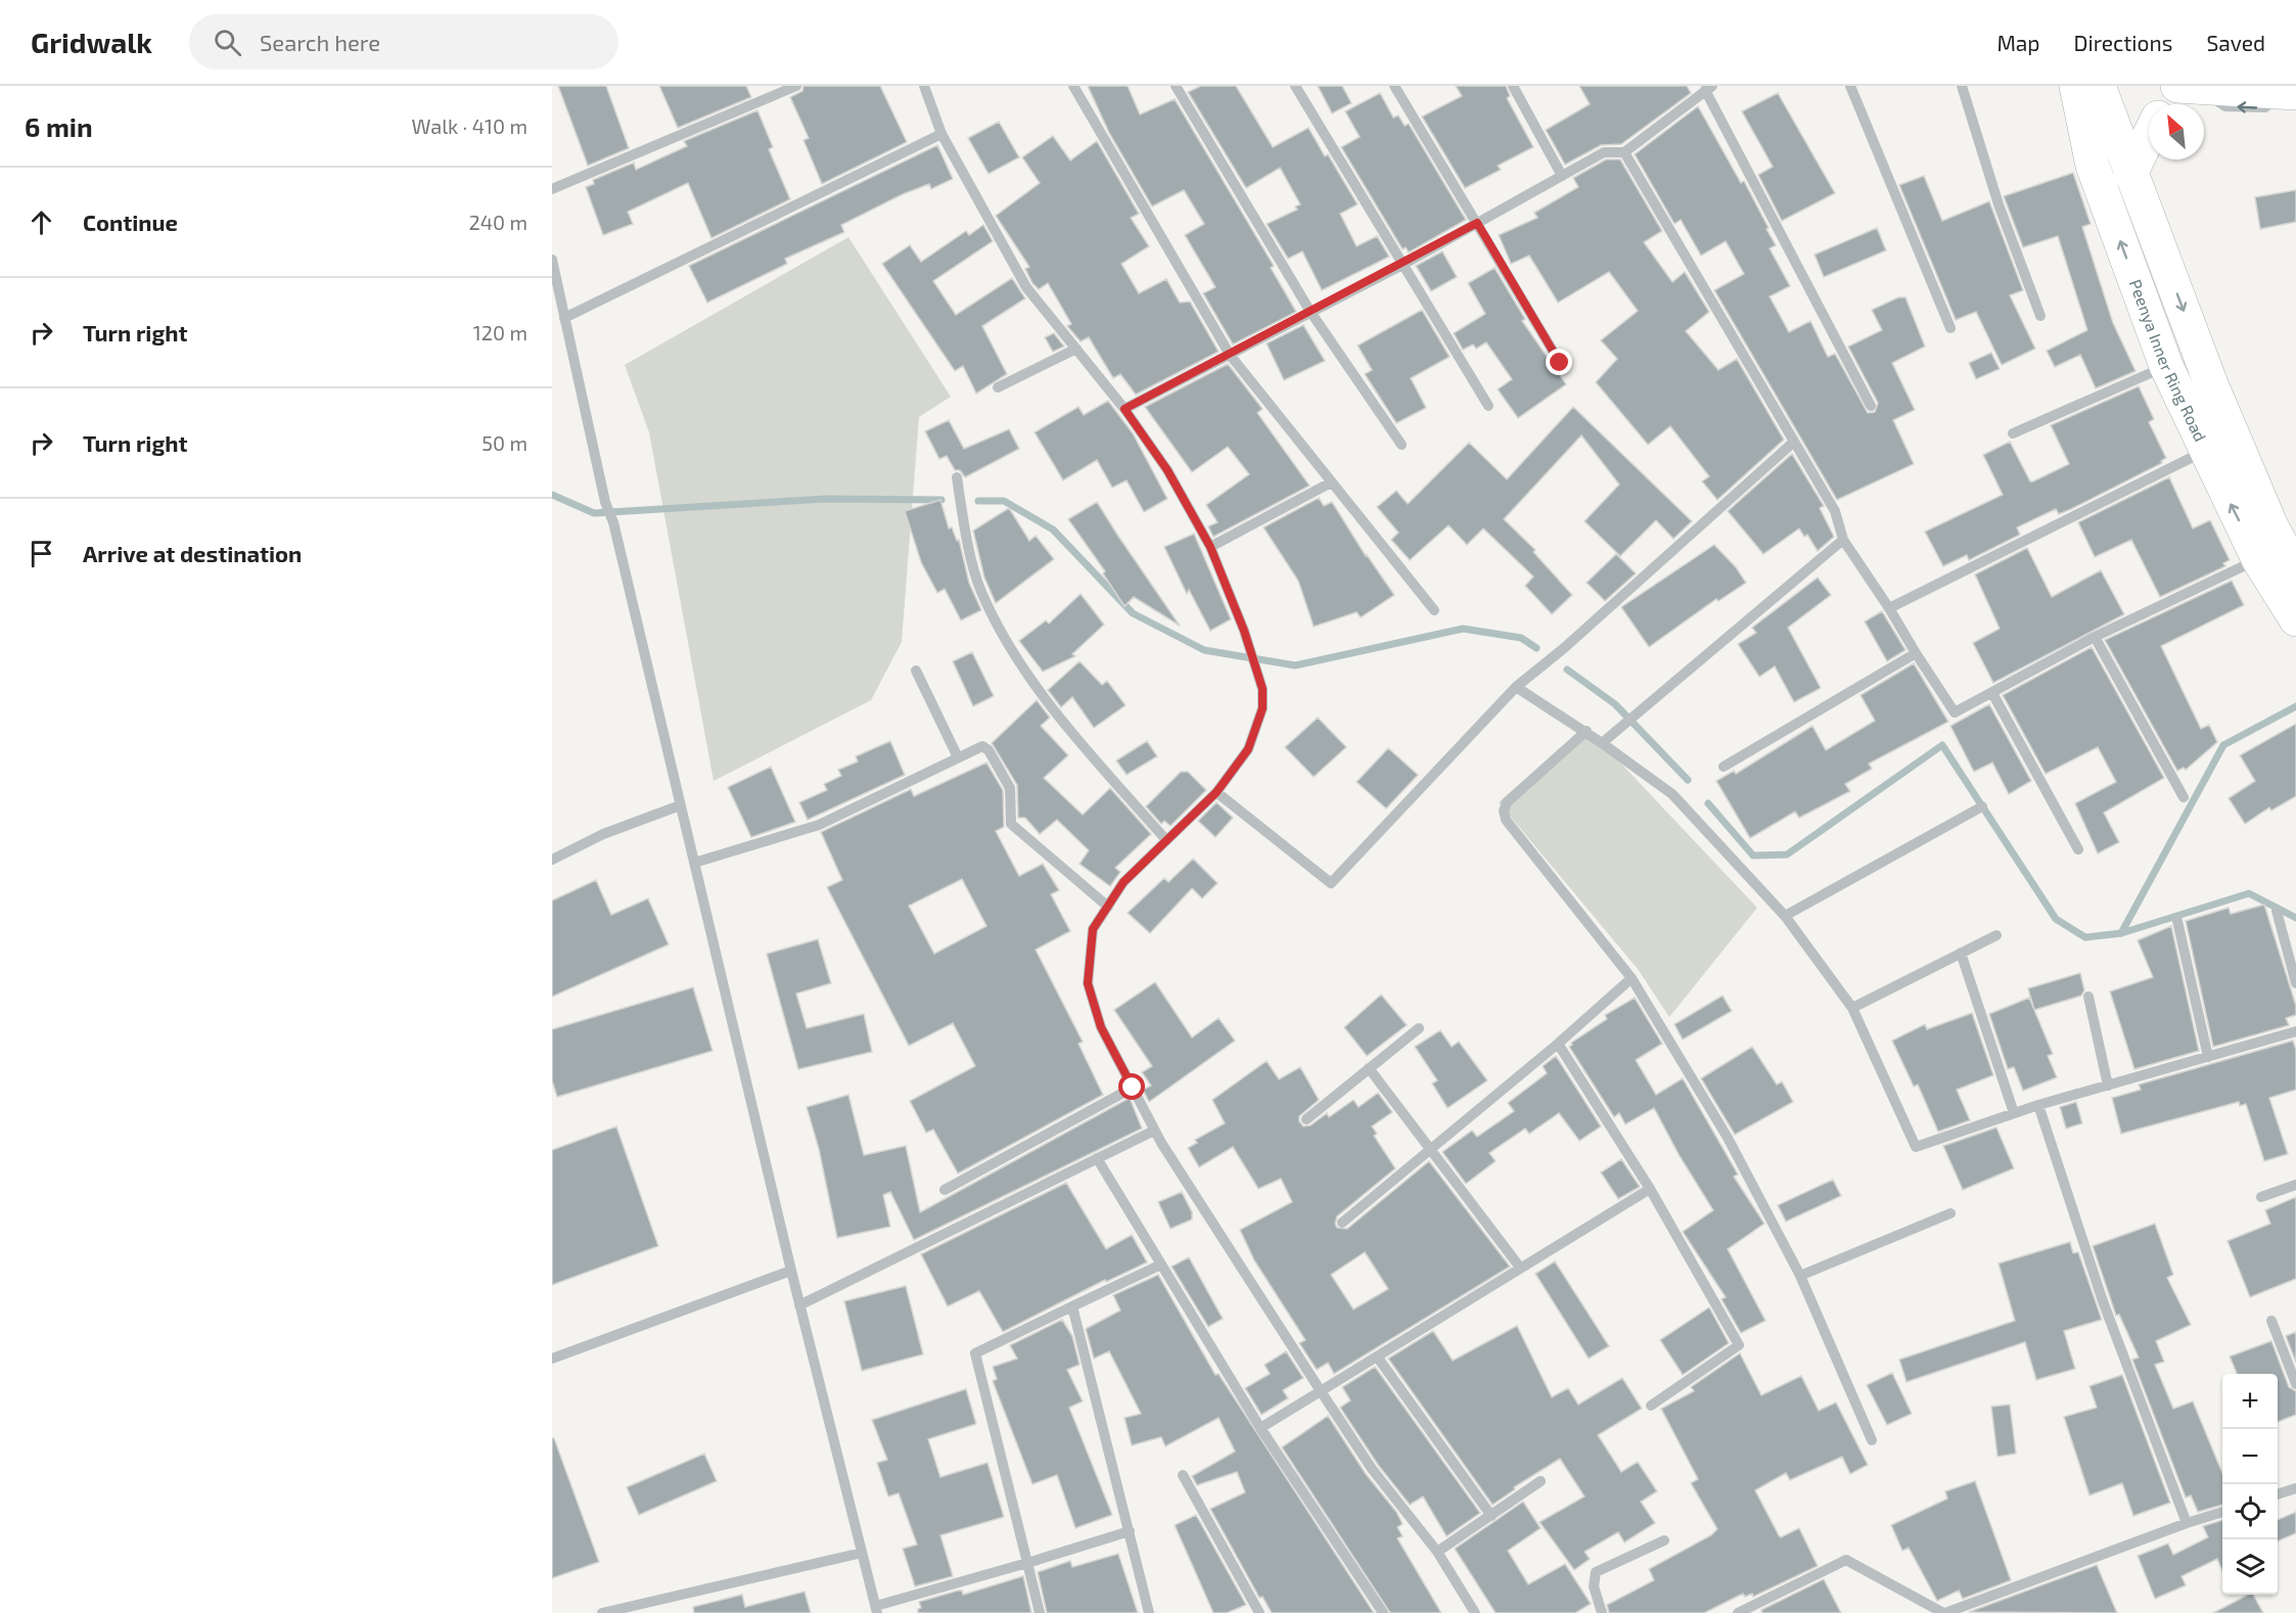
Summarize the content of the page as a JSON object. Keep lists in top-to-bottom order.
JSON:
{
  "streets": {
    "main road": ["Peenya Inner Ring Road"]
  },
  "north": "top left",
  "page": {
    "header": "Gridwalk",
    "search": "Search here",
    "nav": ["Map", "Directions", "Saved"],
    "heading": ["6 min", "Walk · 410 m"],
    "list": [
      ["Continue", "240 m"],
      ["Turn right", "120 m"],
      ["Turn right", "50 m"],
      "Arrive at destination"
    ],
    "map_buttons": ["+", "−"]
  }
}
